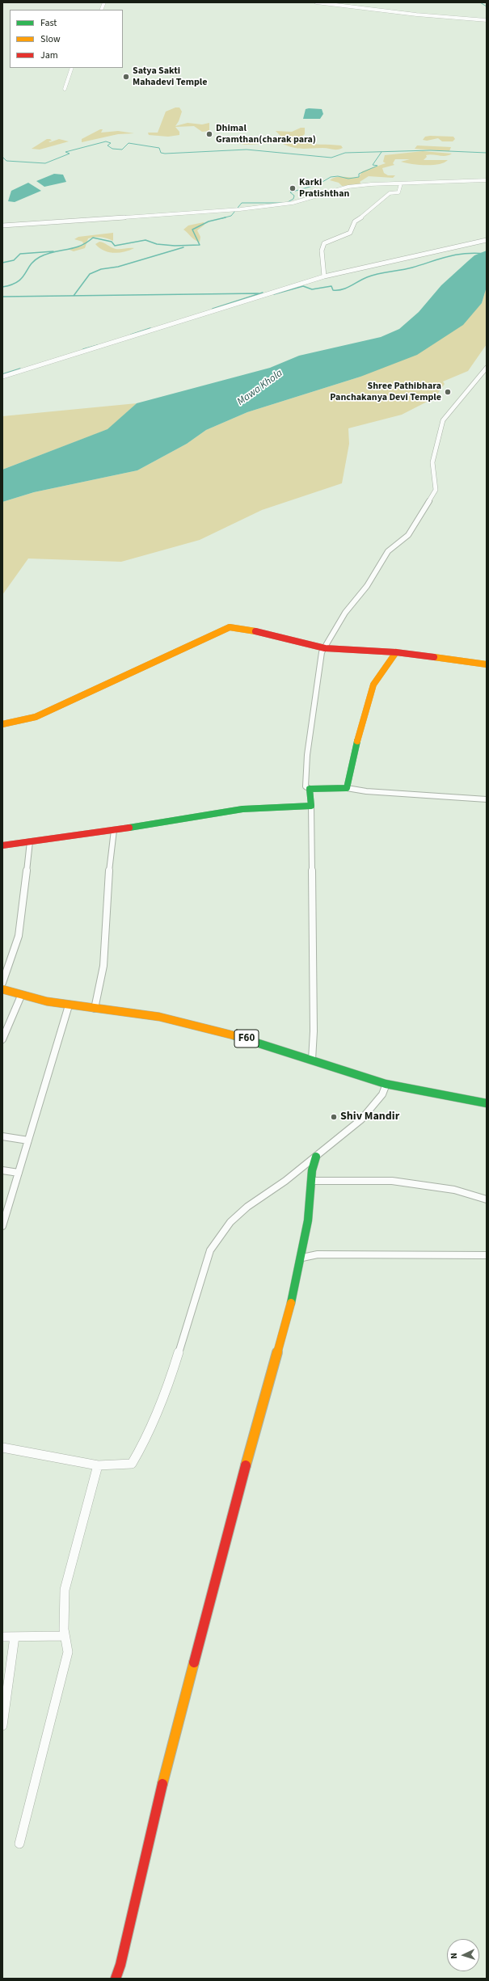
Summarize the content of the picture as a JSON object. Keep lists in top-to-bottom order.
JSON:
{
  "streets": {
    "street": ["F60"]
  },
  "water": ["Mawa Khola"],
  "places": [
    "Satya Sakti Mahadevi Temple",
    "Dhimal Gramthan(charak para)",
    "Karki Pratishthan",
    "Shree Pathibhara Panchakanya Devi Temple",
    "Shiv Mandir"
  ],
  "legend": ["Fast", "Slow", "Jam"],
  "north": "left"
}
